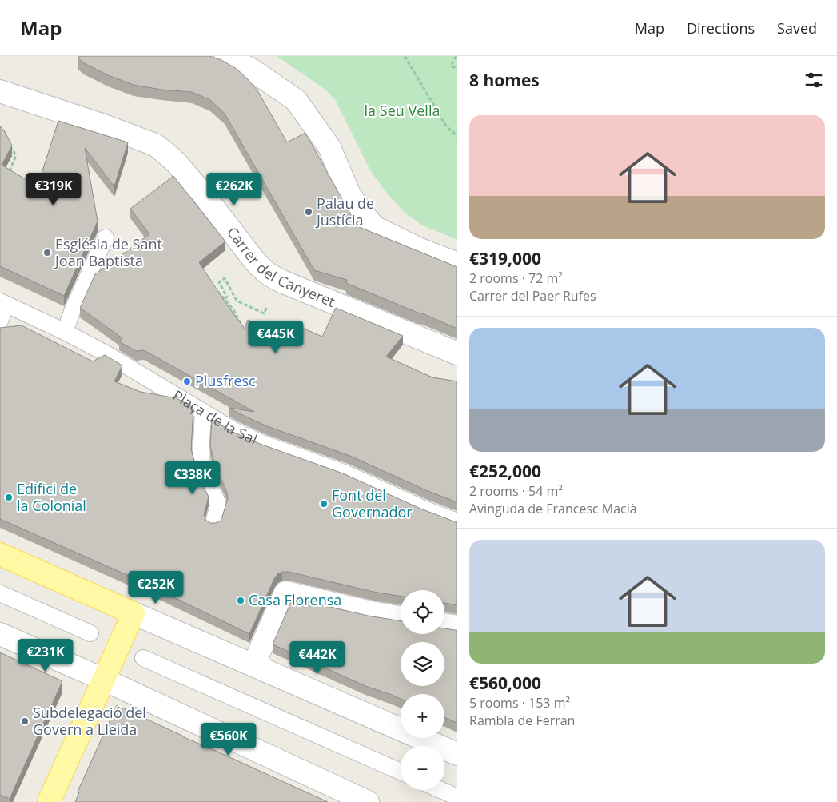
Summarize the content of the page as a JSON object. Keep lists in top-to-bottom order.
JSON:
{
  "streets": {
    "street": ["Carrer del Canyeret", "Plaça de la Sal"]
  },
  "parks": ["la Seu Vella"],
  "places": [
    "Palau de Justícia",
    "Església de Sant Joan Baptista",
    "Plusfresc",
    "Edifici de la Colonial",
    "Font del Governador",
    "Casa Florensa",
    "Subdelegació del Govern a Lleida"
  ],
  "page": {
    "header": "Map",
    "nav": ["Map", "Directions", "Saved"],
    "heading": "8 homes",
    "list": [
      {
        "name": "€319,000",
        "note": "2 rooms · 72 m² · Carrer del Paer Rufes"
      },
      {
        "name": "€252,000",
        "note": "2 rooms · 54 m² · Avinguda de Francesc Macià"
      },
      {
        "name": "€560,000",
        "note": "5 rooms · 153 m² · Rambla de Ferran"
      }
    ],
    "price": [
      "€319K",
      "€262K",
      "€445K",
      "€338K",
      "€252K",
      "€231K",
      "€442K",
      "€560K"
    ],
    "map_buttons": ["+", "−"]
  }
}
